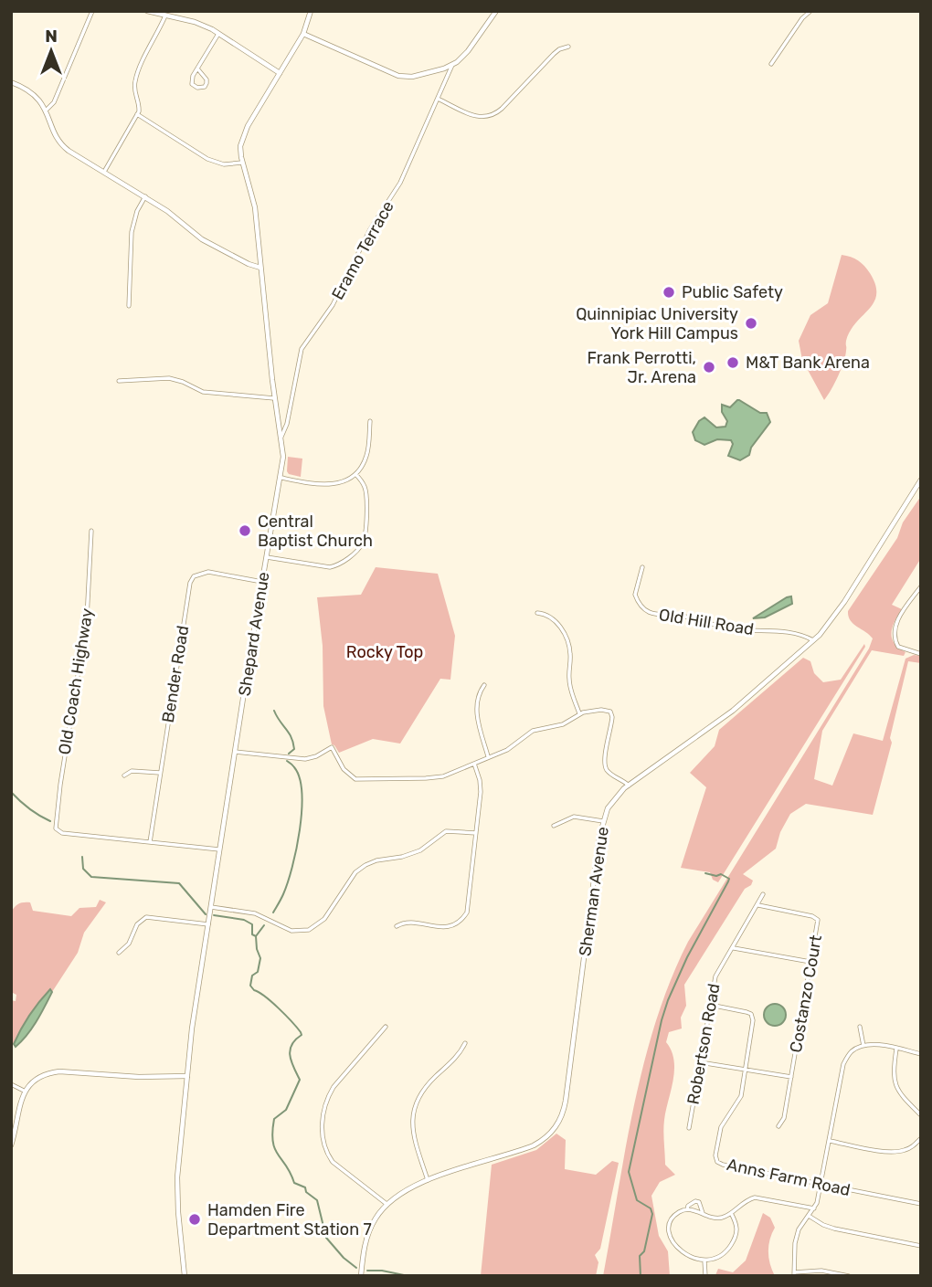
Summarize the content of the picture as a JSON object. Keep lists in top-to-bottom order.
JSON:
{
  "streets": {
    "main road": ["Shepard Avenue", "Sherman Avenue"],
    "street": [
      "Eramo Terrace",
      "Old Hill Road",
      "Bender Road",
      "Old Coach Highway",
      "Costanzo Court",
      "Robertson Road",
      "Anns Farm Road"
    ]
  },
  "crossings": [
    ["Eramo Terrace", "Shepard Avenue"],
    ["Old Hill Road", "Sherman Avenue"],
    ["Shepard Avenue", "Bender Road"],
    ["Bender Road", "Old Coach Highway"],
    ["Costanzo Court", "Robertson Road"]
  ],
  "parks": ["Rocky Top"],
  "places": [
    "Public Safety",
    "Quinnipiac University York Hill Campus",
    "M&T Bank Arena",
    "Frank Perrotti, Jr. Arena",
    "Central Baptist Church",
    "Hamden Fire Department Station 7"
  ],
  "north": "top"
}
